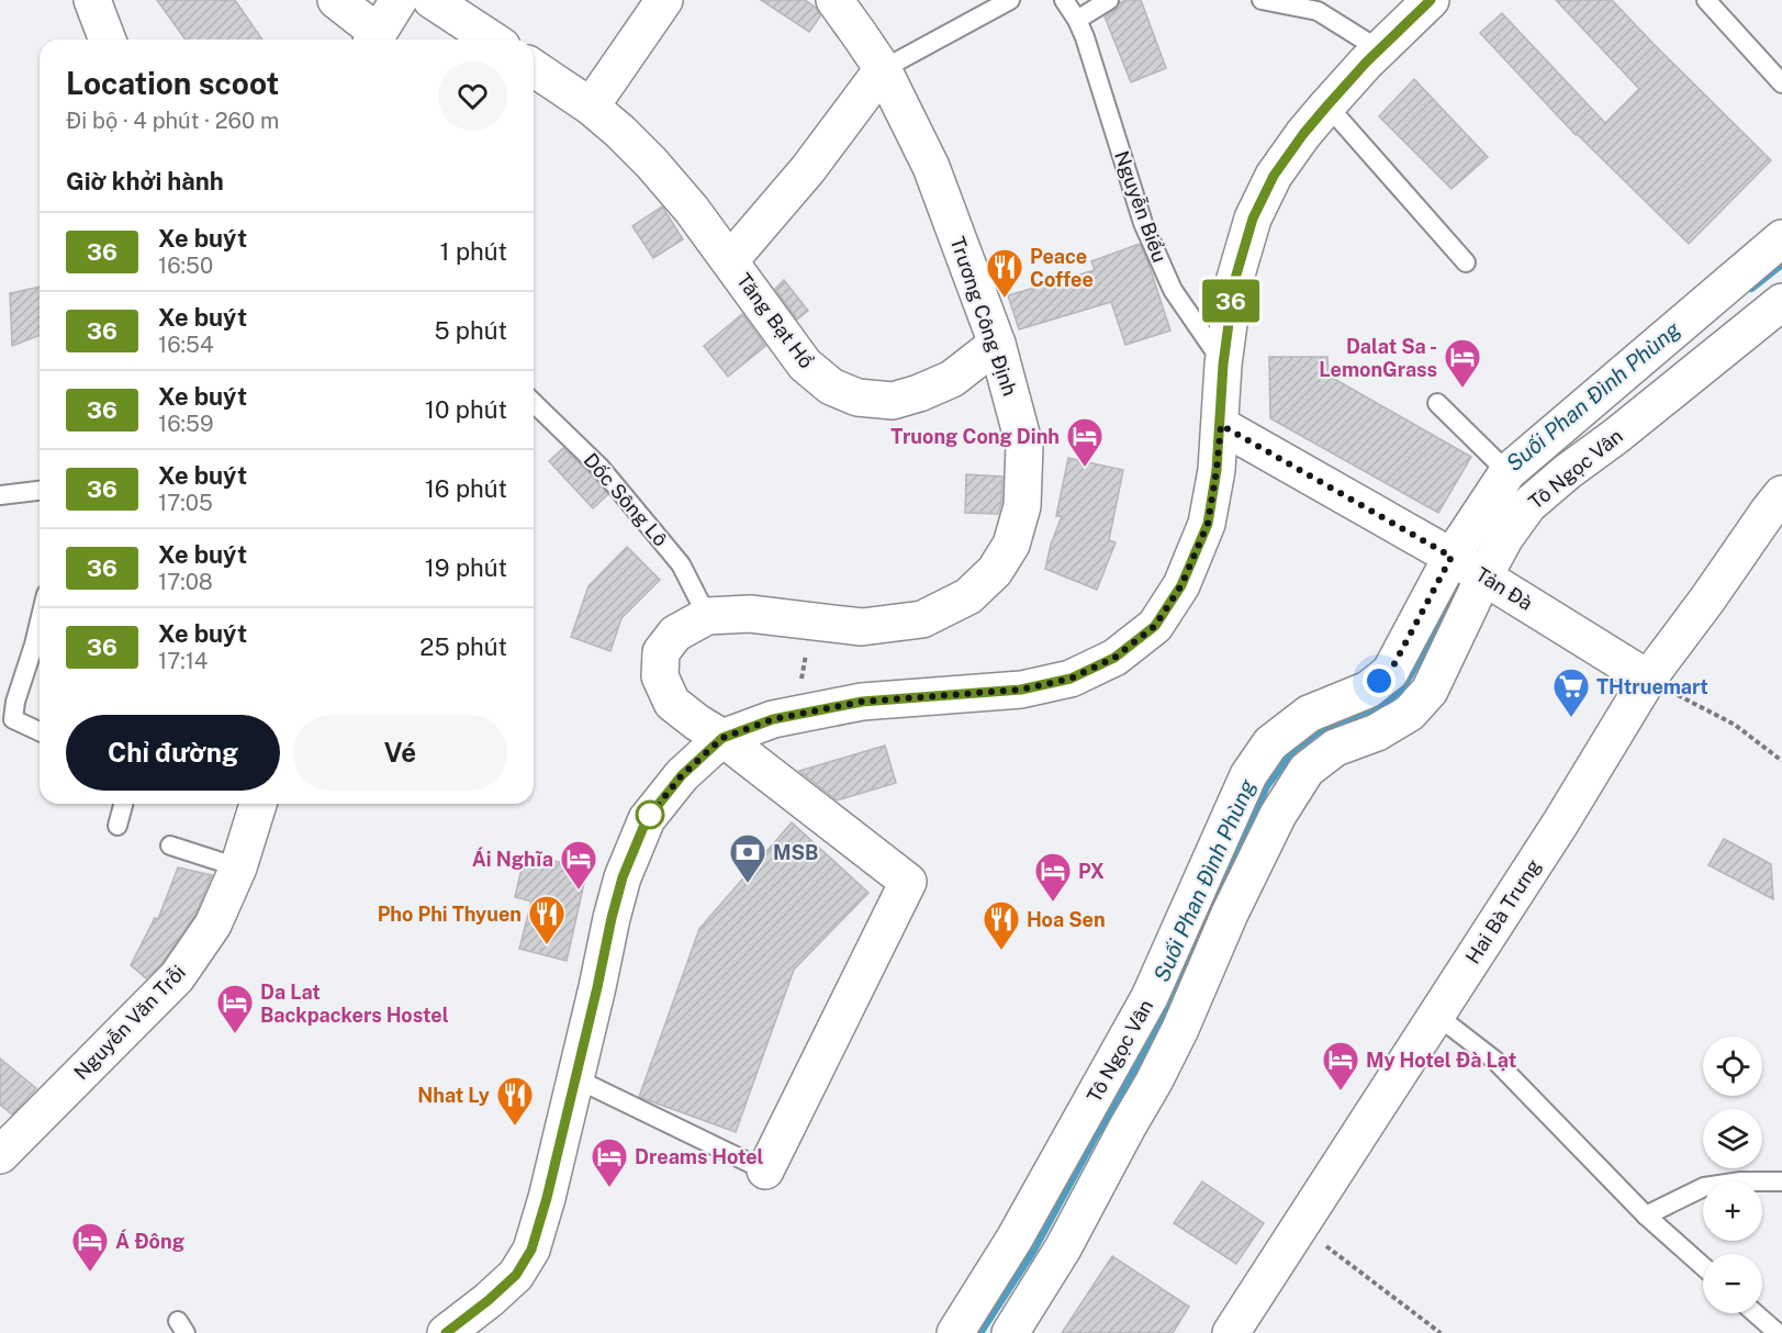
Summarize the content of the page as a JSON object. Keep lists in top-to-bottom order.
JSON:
{
  "streets": {
    "street": [
      "Trương Công Định",
      "Tăng Bạt Hổ",
      "Tô Ngọc Vân",
      "Tản Đà",
      "Hai Bà Trưng",
      "Nguyễn Văn Trỗi"
    ],
    "lane": ["Nguyễn Biểu", "Dốc Sông Lô"]
  },
  "crossings": [
    ["Trương Công Định", "Tăng Bạt Hổ"],
    ["Trương Công Định", "Dốc Sông Lô"],
    ["Tô Ngọc Vân", "Tản Đà"],
    ["Tản Đà", "Hai Bà Trưng"]
  ],
  "water": ["Suối Phan Đình Phùng"],
  "places": {
    "restaurant": [
      "Peace Coffee",
      "Pho Phi Thyuen",
      "Hoa Sen",
      "Nhat Ly"
    ],
    "hotel": [
      "Dalat Sa - LemonGrass",
      "Truong Cong Dinh",
      "Ái Nghĩa",
      "PX",
      "Da Lat Backpackers Hostel",
      "My Hotel Đà Lạt",
      "Dreams Hotel",
      "Á Đông"
    ],
    "supermarket": ["THtruemart"],
    "bank": ["MSB"]
  },
  "lines": ["bus line 36"],
  "page": {
    "on_map": "36",
    "heading": [
      ["Location scoot", "Đi bộ · 4 phút · 260 m"],
      "Giờ khởi hành"
    ],
    "list": [
      {
        "mark": "36",
        "name": "Xe buýt",
        "note": "16:50",
        "value": "1 phút"
      },
      {
        "mark": "36",
        "name": "Xe buýt",
        "note": "16:54",
        "value": "5 phút"
      },
      {
        "mark": "36",
        "name": "Xe buýt",
        "note": "16:59",
        "value": "10 phút"
      },
      {
        "mark": "36",
        "name": "Xe buýt",
        "note": "17:05",
        "value": "16 phút"
      },
      {
        "mark": "36",
        "name": "Xe buýt",
        "note": "17:08",
        "value": "19 phút"
      },
      {
        "mark": "36",
        "name": "Xe buýt",
        "note": "17:14",
        "value": "25 phút"
      }
    ],
    "buttons": ["Chỉ đường", "Vé"],
    "map_buttons": ["+", "−"]
  }
}
